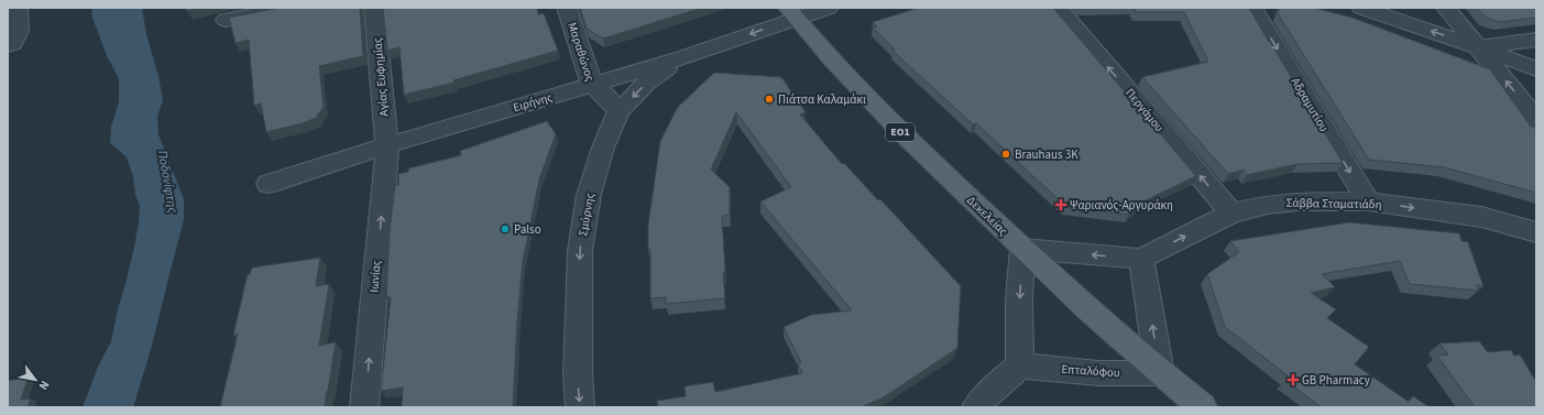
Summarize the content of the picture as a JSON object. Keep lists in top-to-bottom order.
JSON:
{
  "streets": {
    "main road": ["ΕΟ1", "Δεκελείας"],
    "street": [
      "Μαραθώνος",
      "Αγίας Ευφημίας",
      "Ειρήνης",
      "Αδραμυτίου",
      "Περγάμου",
      "Σάββα Σταματιάδη",
      "Σμύρνης",
      "Ιωνίας",
      "Επταλόφου"
    ]
  },
  "crossings": [
    ["Μαραθώνος", "Ειρήνης"],
    ["Μαραθώνος", "Σμύρνης"],
    ["Αγίας Ευφημίας", "Ειρήνης"],
    ["Αγίας Ευφημίας", "Ιωνίας"],
    ["Ειρήνης", "Σμύρνης"],
    ["Ειρήνης", "Δεκελείας"],
    ["Ειρήνης", "Ιωνίας"],
    ["Αδραμυτίου", "Σάββα Σταματιάδη"],
    ["Περγάμου", "Σάββα Σταματιάδη"],
    ["Δεκελείας", "Επταλόφου"]
  ],
  "one_way": ["Περγάμου", "Σμύρνης", "Ιωνίας"],
  "water": ["Ποδονίφτης"],
  "places": {
    "other": ["Πιάτσα Καλαμάκι", "Brauhaus 3K", "Palso"],
    "health": ["Ψαριανός-Αργυράκη", "GB Pharmacy"]
  },
  "north": "bottom right"
}
